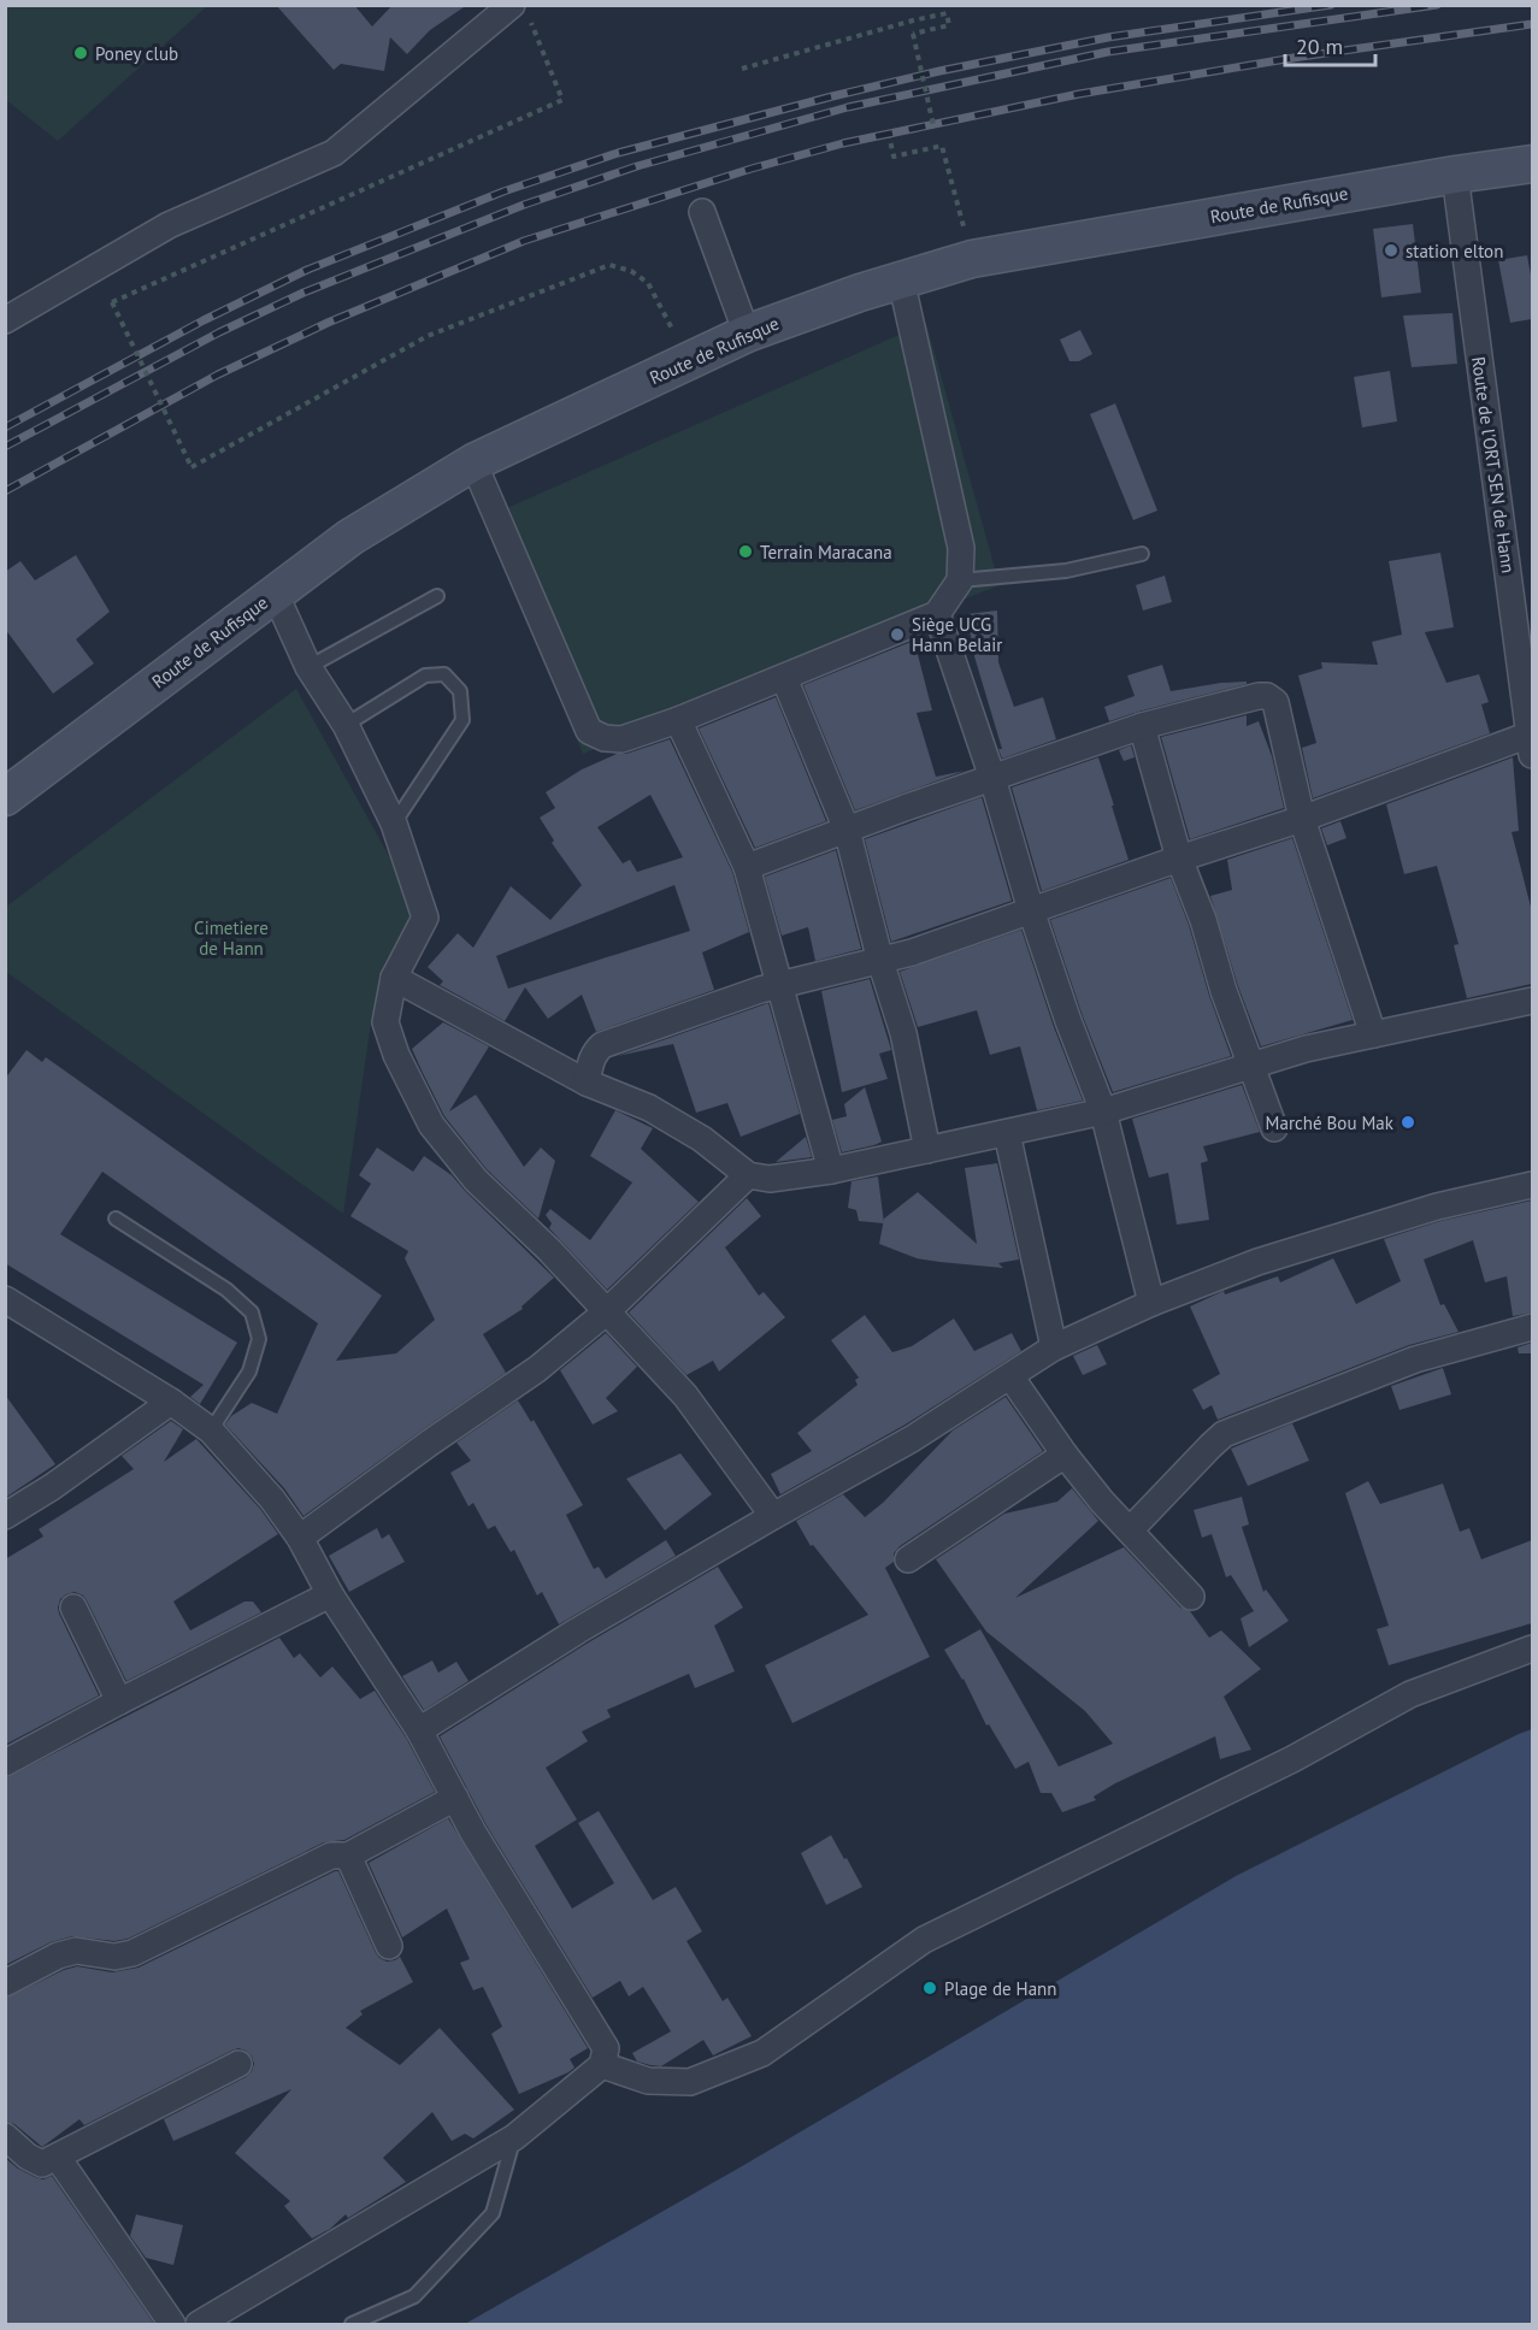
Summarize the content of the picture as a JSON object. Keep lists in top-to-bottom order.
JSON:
{
  "streets": {
    "main road": ["Route de Rufisque"],
    "street": ["Route de l'ORT SEN de Hann"]
  },
  "crossings": [
    ["Route de Rufisque", "Route de l'ORT SEN de Hann"]
  ],
  "parks": ["Cimetiere de Hann"],
  "places": [
    "Poney club",
    "station elton",
    "Terrain Maracana",
    "Siège UCG Hann Belair",
    "Marché Bou Mak",
    "Plage de Hann"
  ],
  "scale_bar": "20 m"
}
